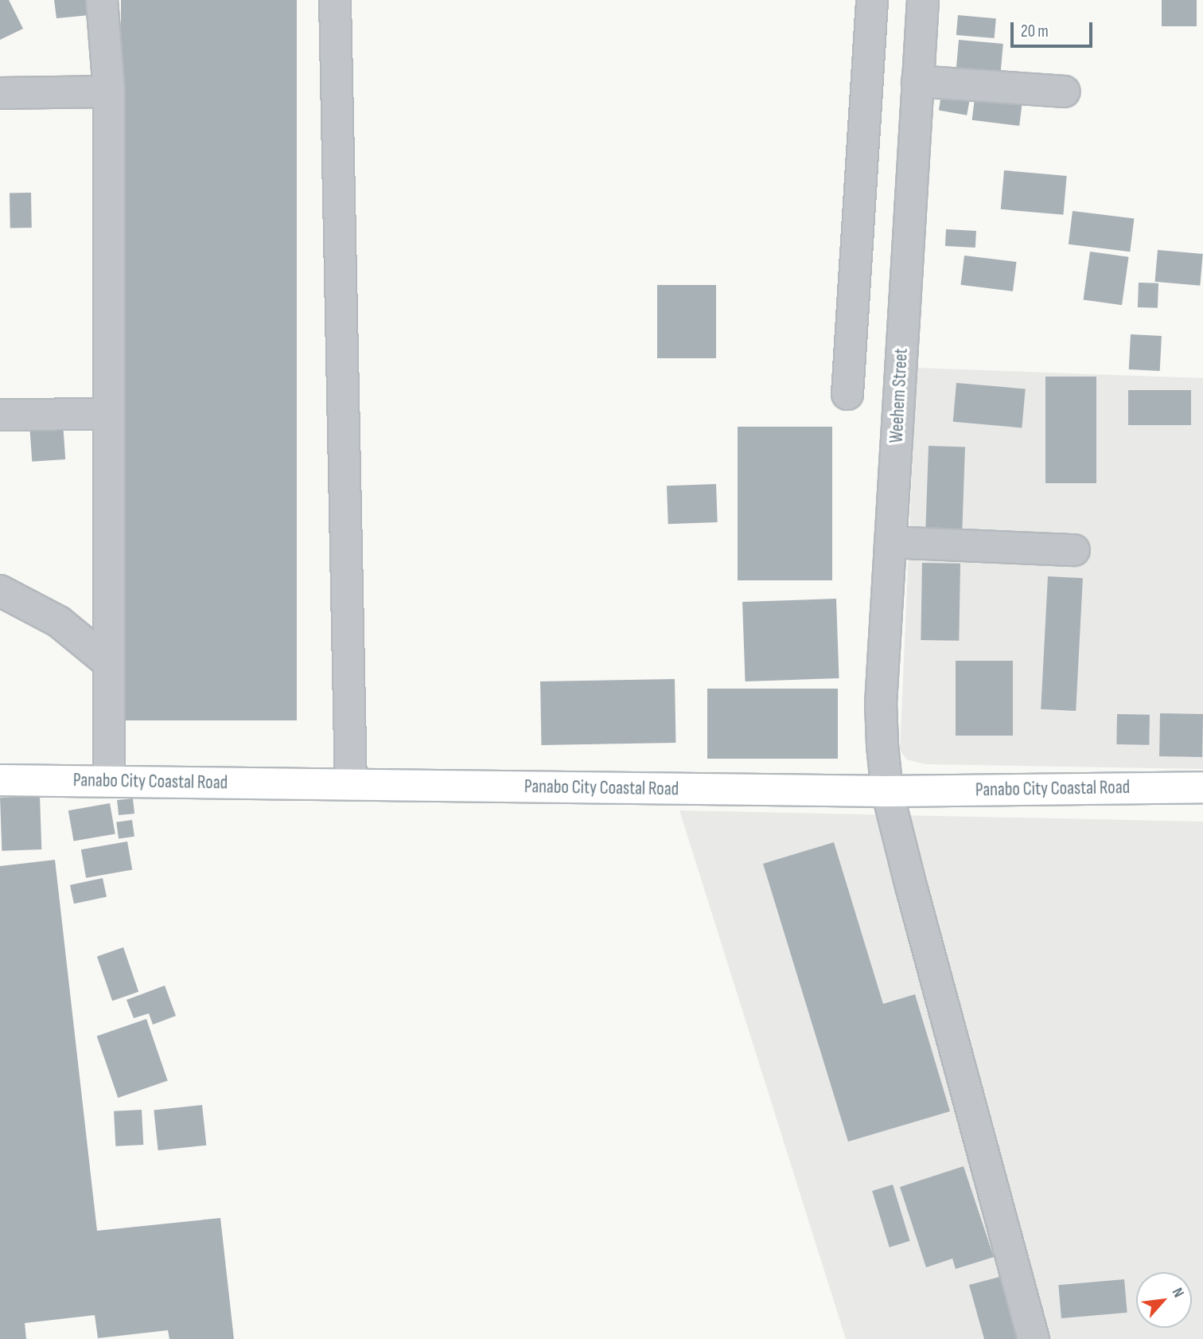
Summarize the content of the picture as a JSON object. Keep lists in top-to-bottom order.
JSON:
{
  "streets": {
    "main road": ["Panabo City Coastal Road"],
    "street": ["Weehem Street"]
  },
  "crossings": [
    ["Weehem Street", "Panabo City Coastal Road"]
  ],
  "scale_bar": "20 m",
  "north": "top right"
}
